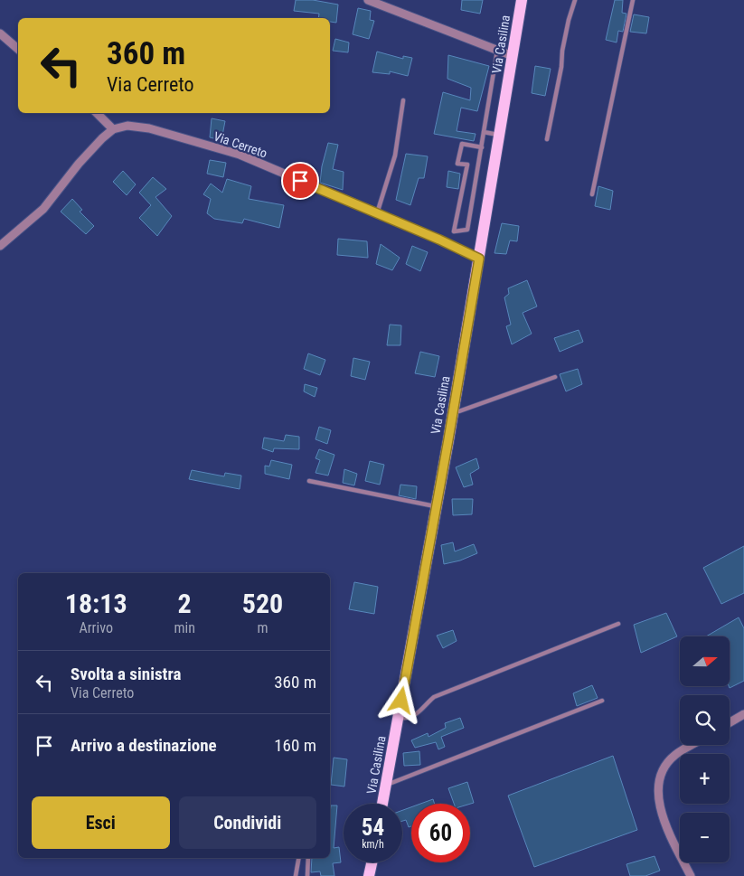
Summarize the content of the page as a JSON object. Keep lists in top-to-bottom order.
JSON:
{
  "streets": {
    "main road": ["Via Casilina"],
    "street": ["Via Cerreto"]
  },
  "crossings": [
    ["Via Casilina", "Via Cerreto"]
  ],
  "north": "right",
  "page": {
    "turn": ["360 m", "Via Cerreto"],
    "eta": [
      "18:13",
      "Arrivo",
      "2",
      "min",
      "520",
      "m"
    ],
    "map_buttons": ["+", "−"],
    "list": [
      {
        "name": "Svolta a sinistra",
        "note": "Via Cerreto",
        "value": "360 m"
      },
      {
        "name": "Arrivo a destinazione",
        "value": "160 m"
      }
    ],
    "buttons": ["Esci", "Condividi"],
    "speed": "54 km/h",
    "limit": "60"
  }
}
